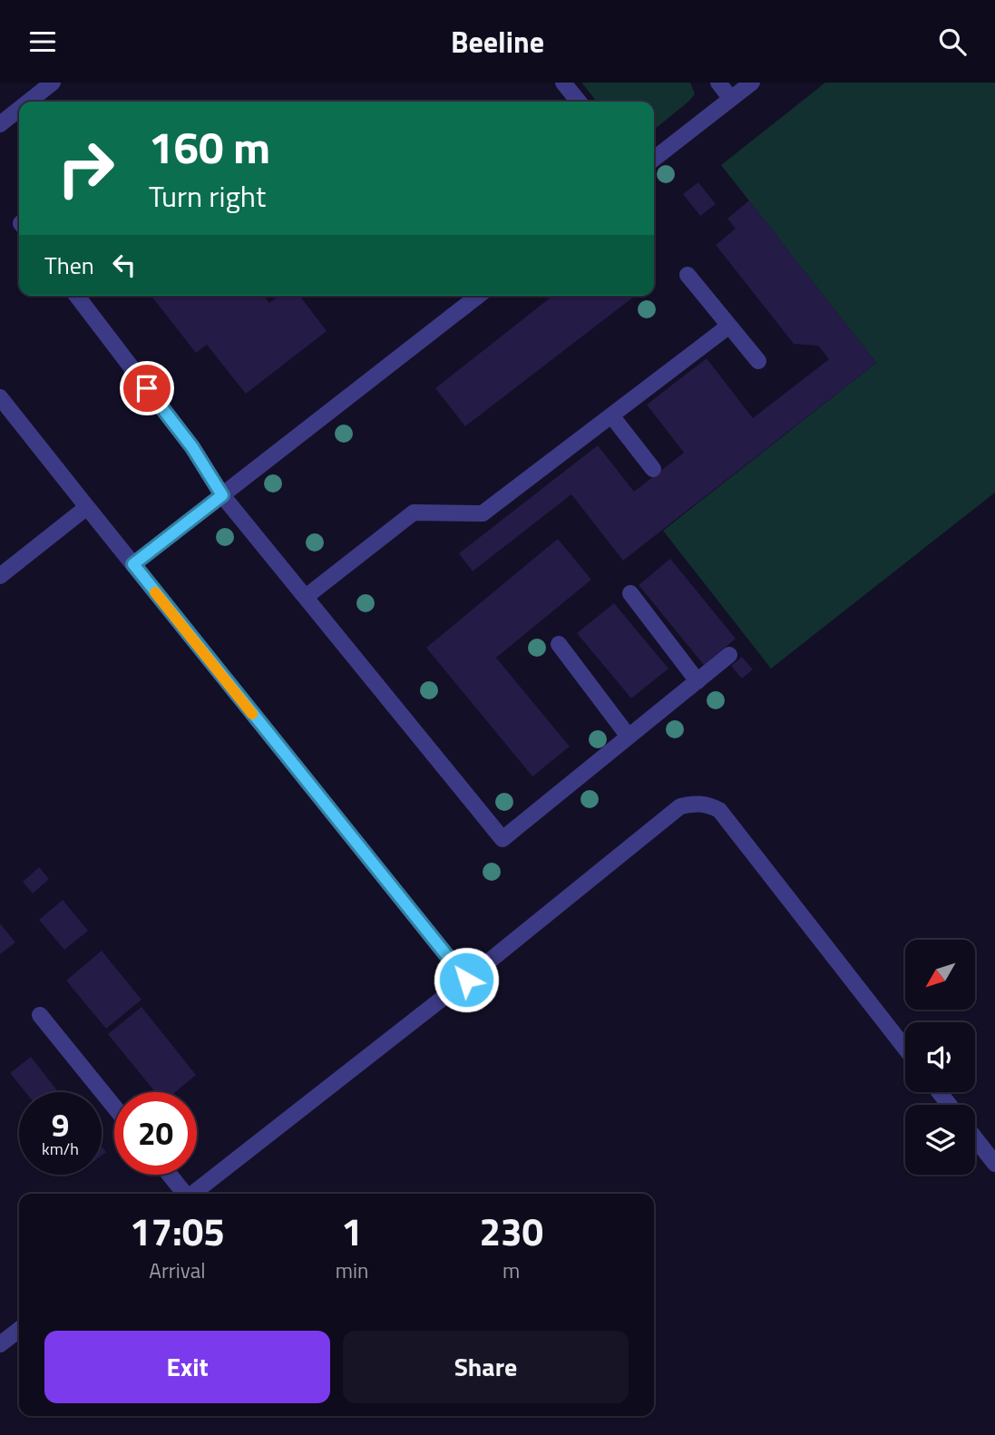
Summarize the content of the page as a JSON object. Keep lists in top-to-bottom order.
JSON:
{
  "north": "bottom left",
  "page": {
    "header": "Beeline",
    "turn": ["160 m", "Turn right"],
    "then": "Then",
    "speed": "9 km/h",
    "limit": "20",
    "eta": [
      "17:05",
      "Arrival",
      "1",
      "min",
      "230",
      "m"
    ],
    "buttons": ["Exit", "Share"]
  }
}
